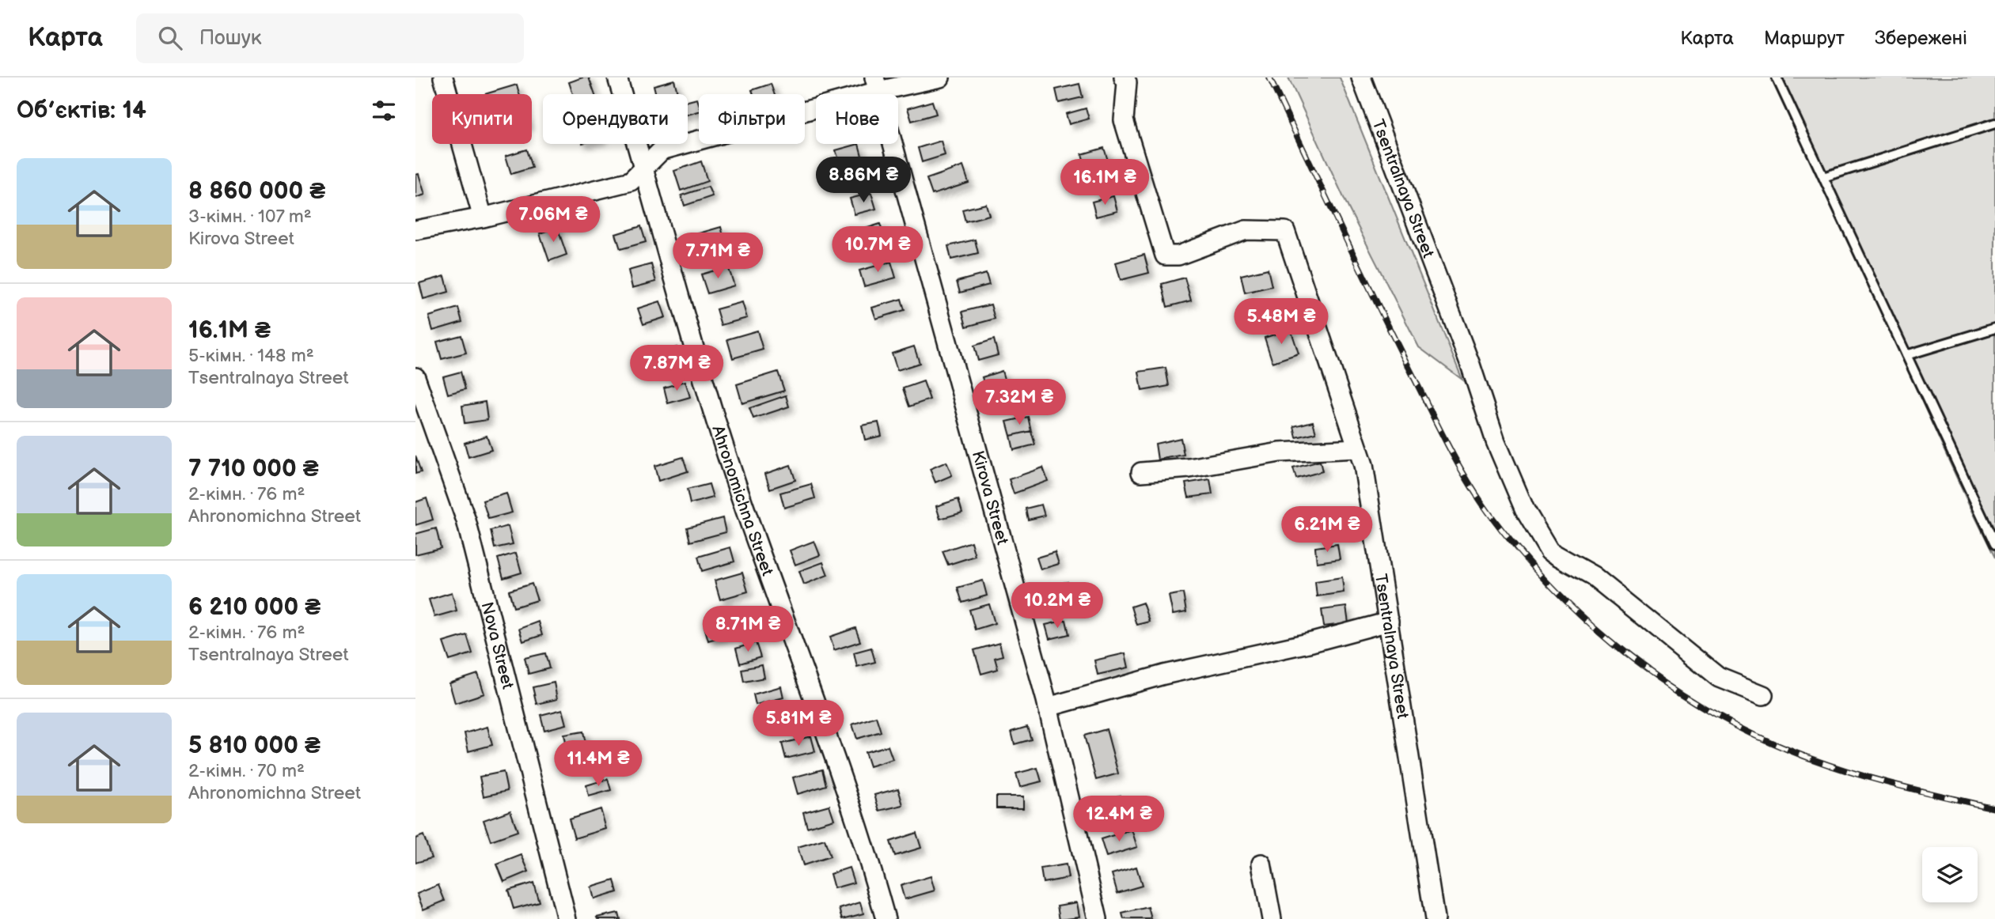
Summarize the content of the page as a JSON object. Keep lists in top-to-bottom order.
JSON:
{
  "streets": {
    "street": [
      "Tsentralnaya Street",
      "Kirova Street",
      "Ahronomichna Street",
      "Nova Street"
    ]
  },
  "page": {
    "header": "Карта",
    "search": "Пошук",
    "nav": ["Карта", "Маршрут", "Збережені"],
    "heading": "Об’єктів: 14",
    "chip": [
      "Купити",
      "Орендувати",
      "Фільтри",
      "Нове"
    ],
    "list": [
      {
        "name": "8 860 000 ₴",
        "note": "3-кімн. · 107 m² · Kirova Street"
      },
      {
        "name": "16.1M ₴",
        "note": "5-кімн. · 148 m² · Tsentralnaya Street"
      },
      {
        "name": "7 710 000 ₴",
        "note": "2-кімн. · 76 m² · Ahronomichna Street"
      },
      {
        "name": "6 210 000 ₴",
        "note": "2-кімн. · 76 m² · Tsentralnaya Street"
      },
      {
        "name": "5 810 000 ₴",
        "note": "2-кімн. · 70 m² · Ahronomichna Street"
      }
    ],
    "price": [
      "8.86M ₴",
      "16.1M ₴",
      "7.06M ₴",
      "10.7M ₴",
      "7.71M ₴",
      "5.48M ₴",
      "7.87M ₴",
      "7.32M ₴",
      "6.21M ₴",
      "10.2M ₴",
      "8.71M ₴",
      "5.81M ₴",
      "11.4M ₴",
      "12.4M ₴"
    ]
  }
}
